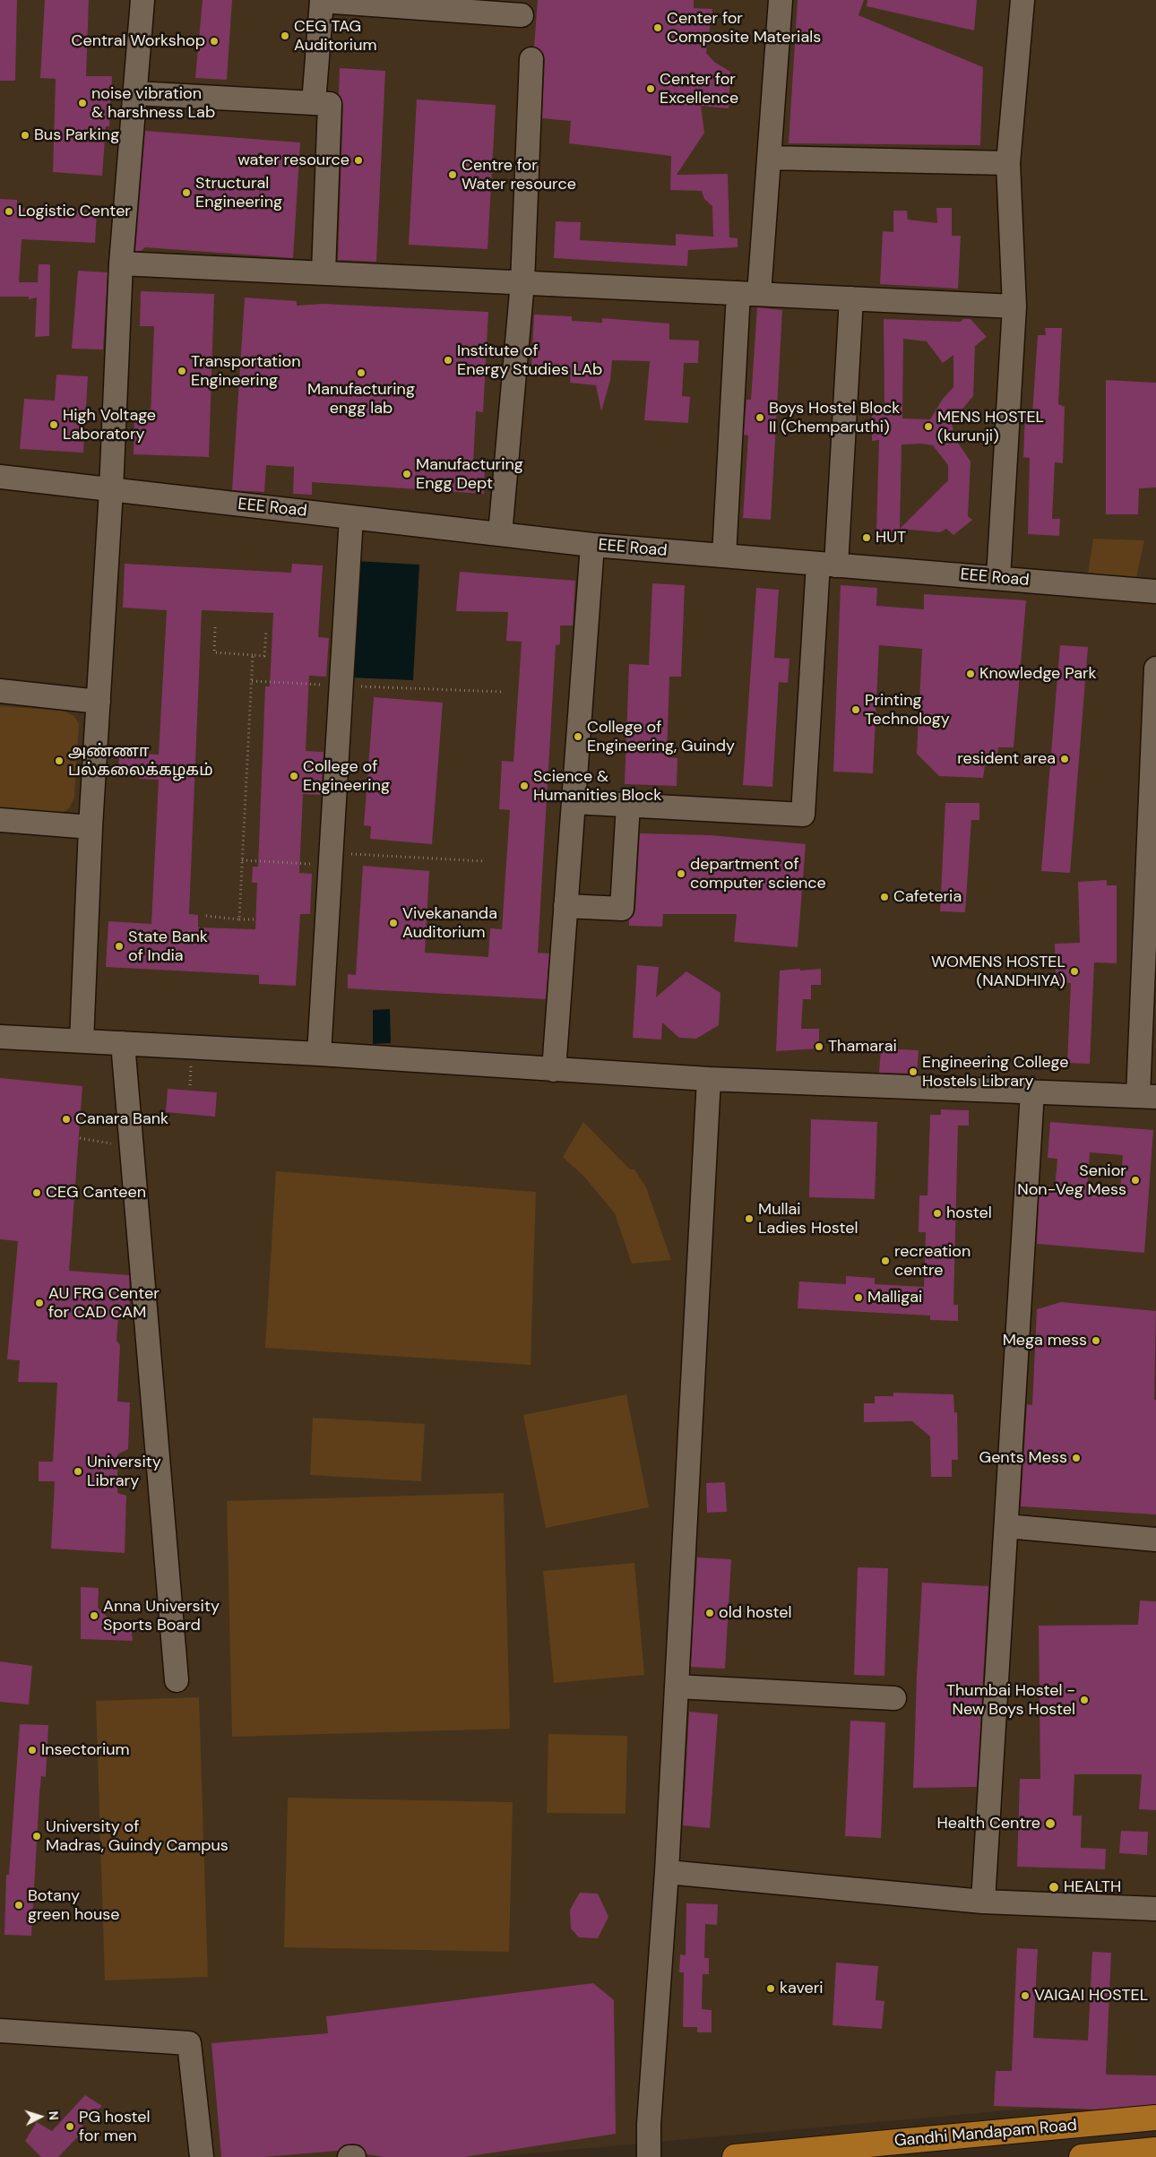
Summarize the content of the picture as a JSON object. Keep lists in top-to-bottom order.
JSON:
{
  "streets": {
    "main road": ["Gandhi Mandapam Road"],
    "lane": ["EEE Road"]
  },
  "places": [
    "Center for Composite Materials",
    "CEG TAG Auditorium",
    "Central Workshop",
    "Center for Excellence",
    "noise vibration & harshness Lab",
    "Bus Parking",
    "water resource",
    "Centre for Water resource",
    "Structural Engineering",
    "Logistic Center",
    "Institute of Energy Studies LAb",
    "Transportation Engineering",
    "Manufacturing engg lab",
    "Boys Hostel Block II (Chemparuthi)",
    "High Voltage Laboratory",
    "MENS HOSTEL (kurunji)",
    "Manufacturing Engg Dept",
    "HUT",
    "Knowledge Park",
    "Printing Technology",
    "College of Engineering, Guindy",
    "resident area",
    "அண்ணா பல்கலைக்கழகம்",
    "College of Engineering",
    "Science & Humanities Block",
    "department of computer science",
    "Cafeteria",
    "Vivekananda Auditorium",
    "State Bank of India",
    "WOMENS HOSTEL (NANDHIYA)",
    "Thamarai",
    "Engineering College Hostels Library",
    "Canara Bank",
    "Senior Non-Veg Mess",
    "CEG Canteen",
    "hostel",
    "Mullai Ladies Hostel",
    "recreation centre",
    "Malligai",
    "AU FRG Center for CAD CAM",
    "Mega mess",
    "Gents Mess",
    "University Library",
    "old hostel",
    "Anna University Sports Board",
    "Thumbai Hostel - New Boys Hostel",
    "Insectorium",
    "Health Centre",
    "University of Madras, Guindy Campus",
    "HEALTH",
    "Botany green house",
    "kaveri",
    "VAIGAI HOSTEL",
    "PG hostel for men"
  ],
  "north": "right"
}
